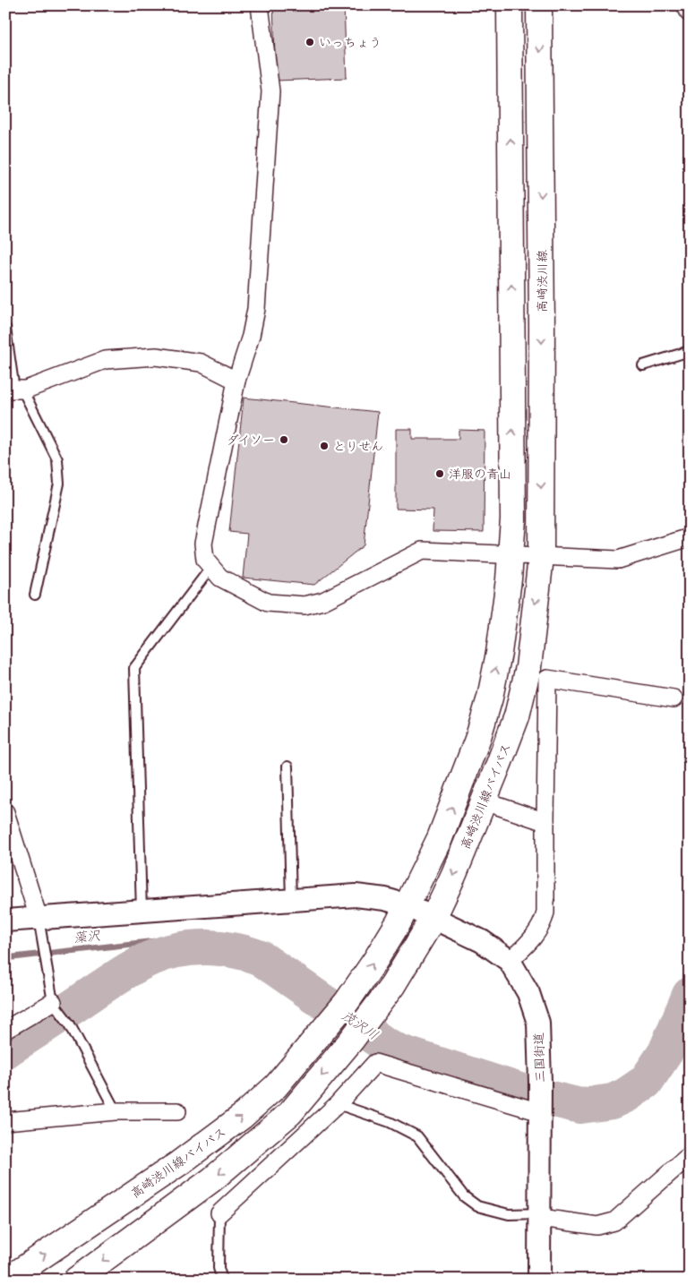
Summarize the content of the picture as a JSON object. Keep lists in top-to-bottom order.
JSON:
{
  "streets": {
    "main road": ["高崎渋川線", "高崎渋川線バイパス"],
    "street": ["三国街道"]
  },
  "crossings": [
    ["高崎渋川線", "高崎渋川線バイパス"],
    ["高崎渋川線バイパス", "三国街道"]
  ],
  "water": ["藻沢", "茂沢川"],
  "places": [
    "いっちょう",
    "ダイソー",
    "とりせん",
    "洋服の青山"
  ]
}
